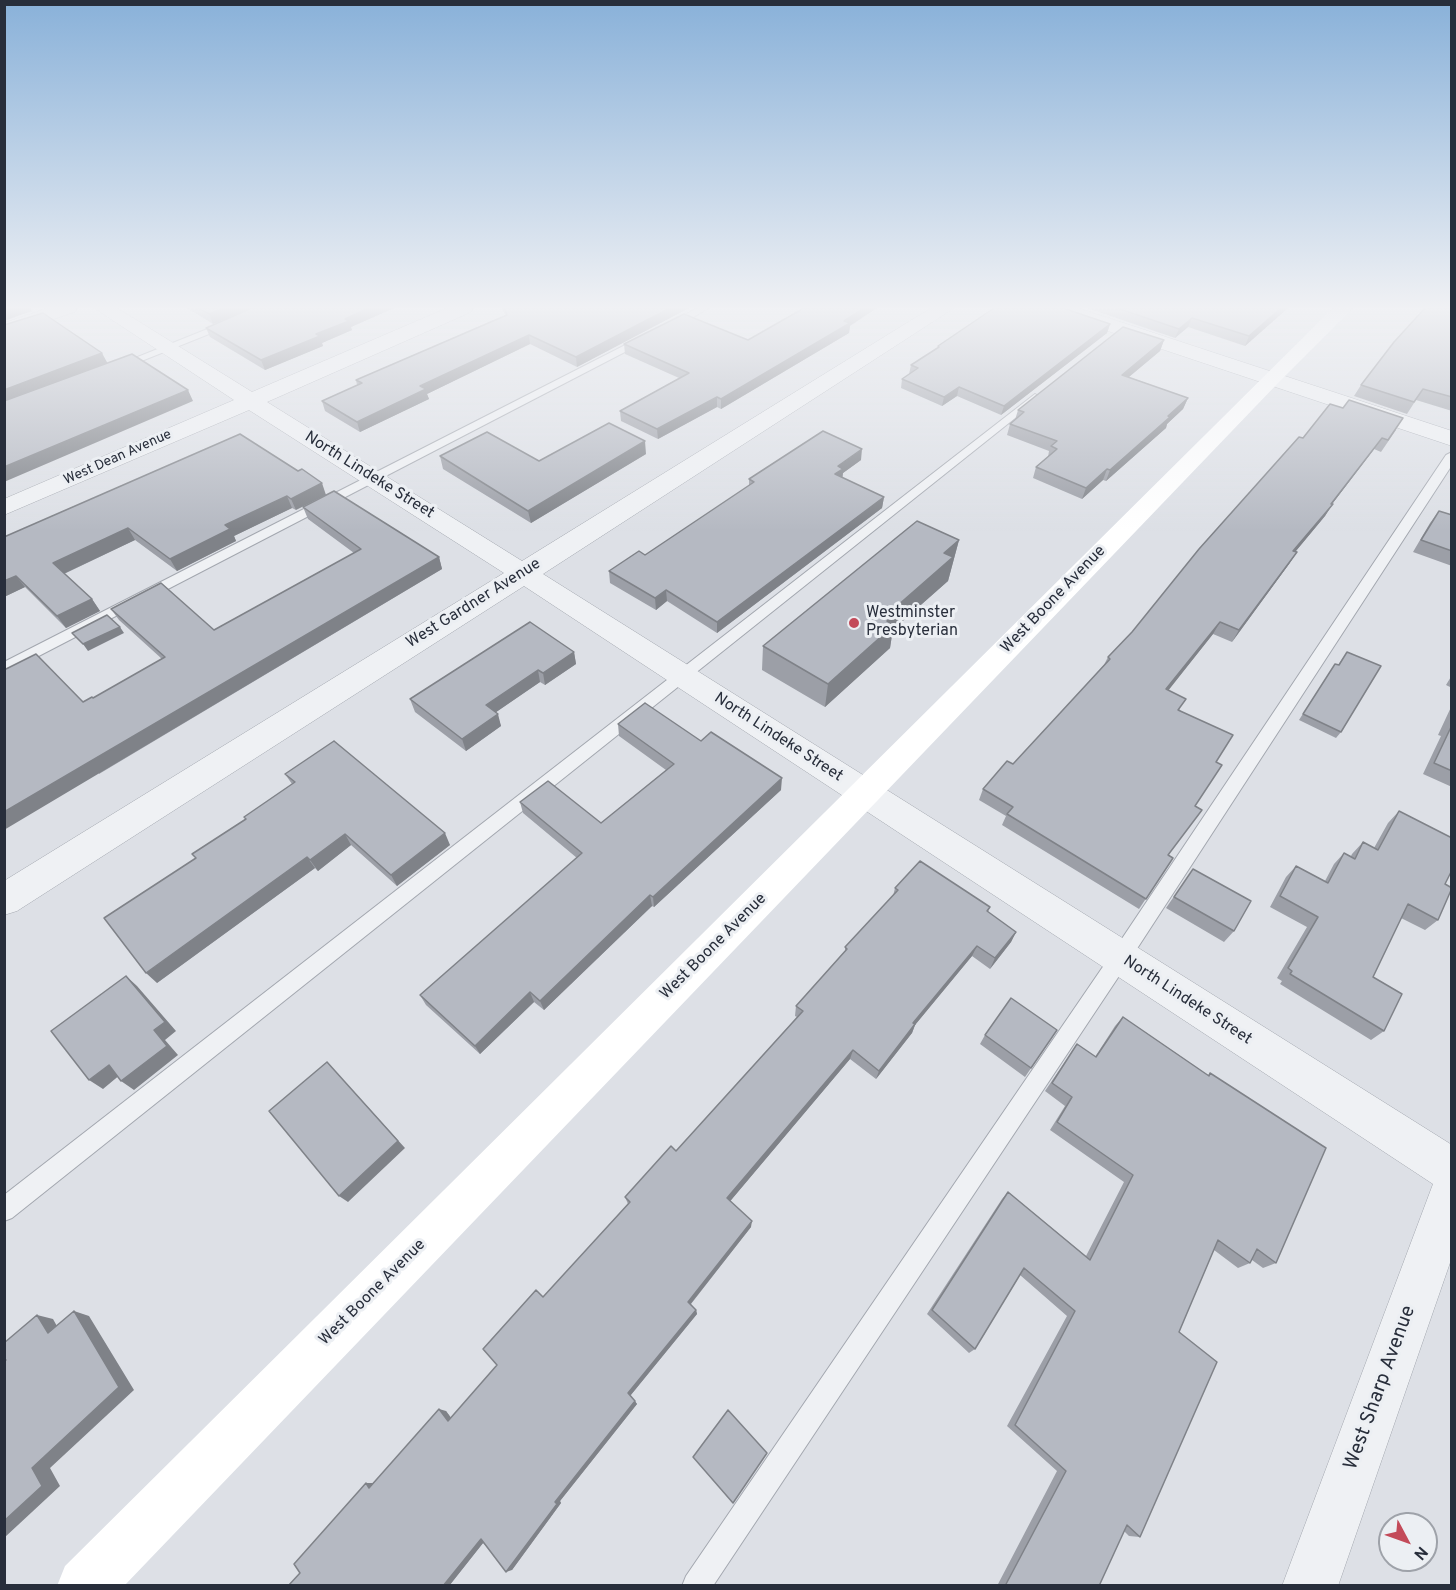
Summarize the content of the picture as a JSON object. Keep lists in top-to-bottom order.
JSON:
{
  "streets": {
    "main road": ["West Boone Avenue"],
    "street": [
      "West Dean Avenue",
      "North Lindeke Street",
      "West Gardner Avenue",
      "West Sharp Avenue"
    ]
  },
  "crossings": [
    ["West Dean Avenue", "North Lindeke Street"],
    ["North Lindeke Street", "West Boone Avenue"],
    ["North Lindeke Street", "West Gardner Avenue"]
  ],
  "places": ["Westminster Presbyterian"],
  "north": "bottom right"
}
